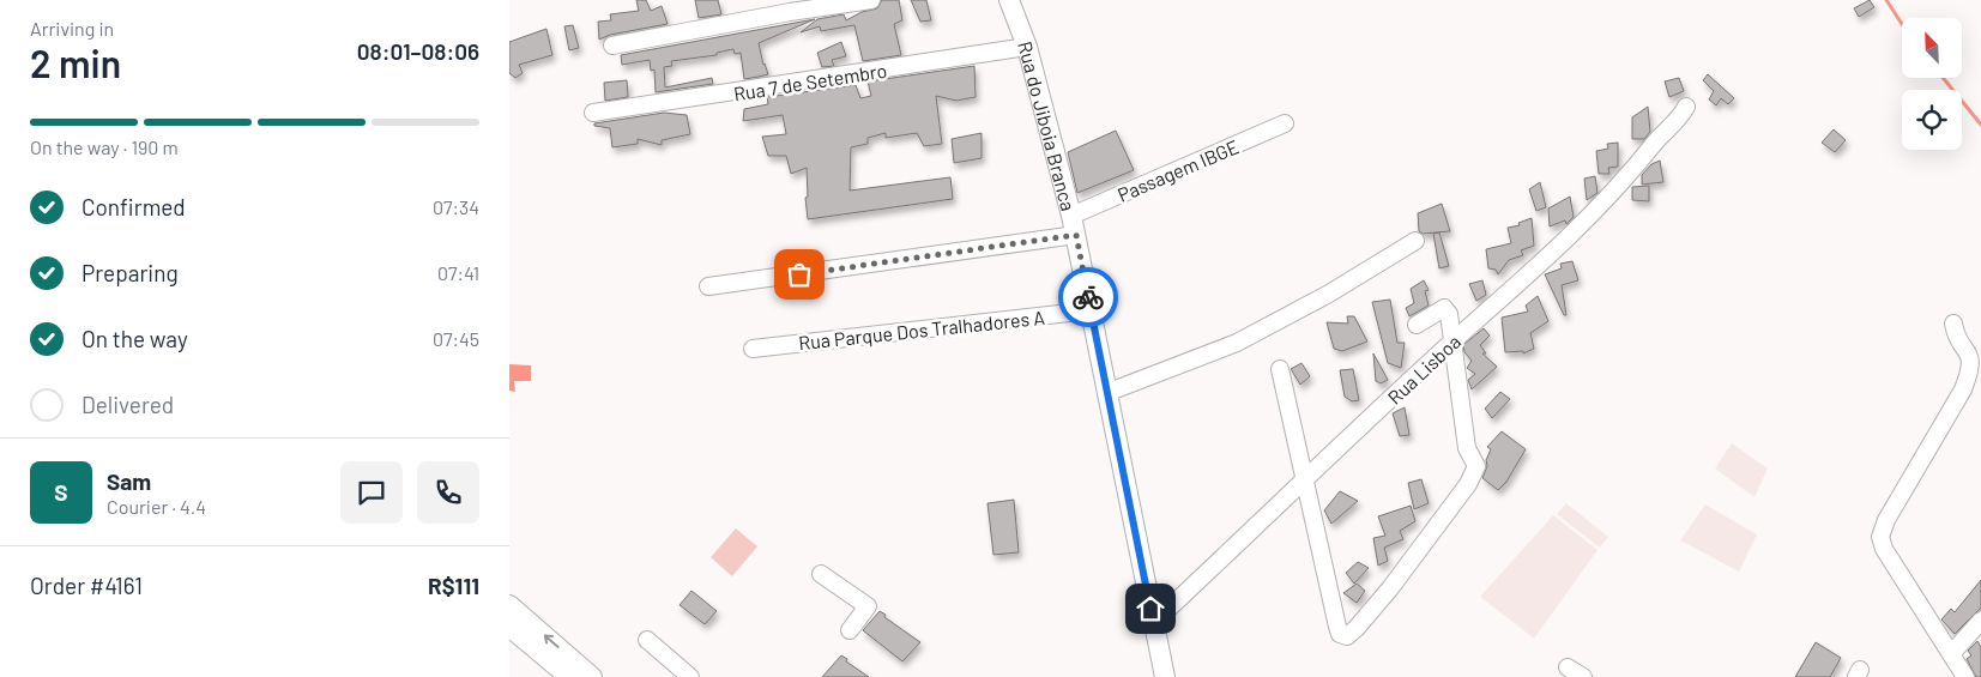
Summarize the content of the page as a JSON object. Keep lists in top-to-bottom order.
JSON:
{
  "streets": {
    "main road": ["Rua do Jiboia Branca"],
    "street": [
      "Rua 7 de Setembro",
      "Passagem IBGE",
      "Rua Parque Dos Tralhadores A",
      "Rua Lisboa"
    ]
  },
  "crossings": [
    ["Rua 7 de Setembro", "Rua do Jiboia Branca"],
    ["Rua do Jiboia Branca", "Passagem IBGE"],
    ["Rua do Jiboia Branca", "Rua Parque Dos Tralhadores A"],
    ["Rua do Jiboia Branca", "Rua Lisboa"]
  ],
  "north": "top left",
  "page": {
    "heading": ["2 min", "Arriving in", "08:01–08:06"],
    "panel": [
      "Sam",
      "Courier · 4.4",
      "Order #4161",
      "R$111"
    ],
    "bar": "On the way · 190 m",
    "list": [
      ["Confirmed", "07:34"],
      ["Preparing", "07:41"],
      ["On the way", "07:45"],
      "Delivered"
    ],
    "round": "S"
  }
}
